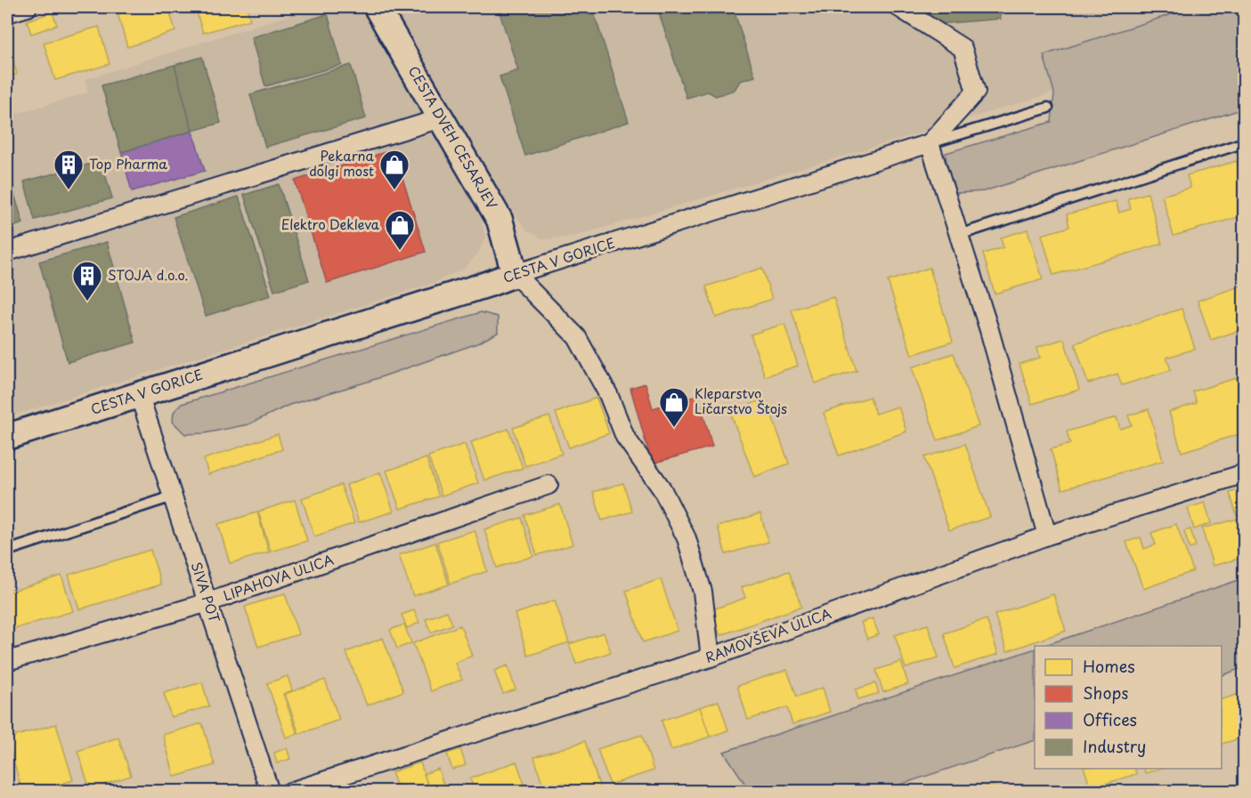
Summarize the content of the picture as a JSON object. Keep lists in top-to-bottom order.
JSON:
{
  "streets": {
    "street": [
      "CESTA DVEH CESARJEV",
      "CESTA V GORICE",
      "LIPAHOVA ULICA",
      "SIVA POT",
      "RAMOVŠEVA ULICA"
    ]
  },
  "crossings": [
    ["CESTA DVEH CESARJEV", "CESTA V GORICE"],
    ["CESTA V GORICE", "SIVA POT"],
    ["LIPAHOVA ULICA", "SIVA POT"]
  ],
  "places": {
    "building": ["Top Pharma", "STOJA d.o.o."],
    "shop": ["Pekarna dolgi most", "Elektro Dekleva", "Kleparstvo Ličarstvo Štojs"]
  },
  "legend": [
    "Homes",
    "Shops",
    "Offices",
    "Industry"
  ]
}
